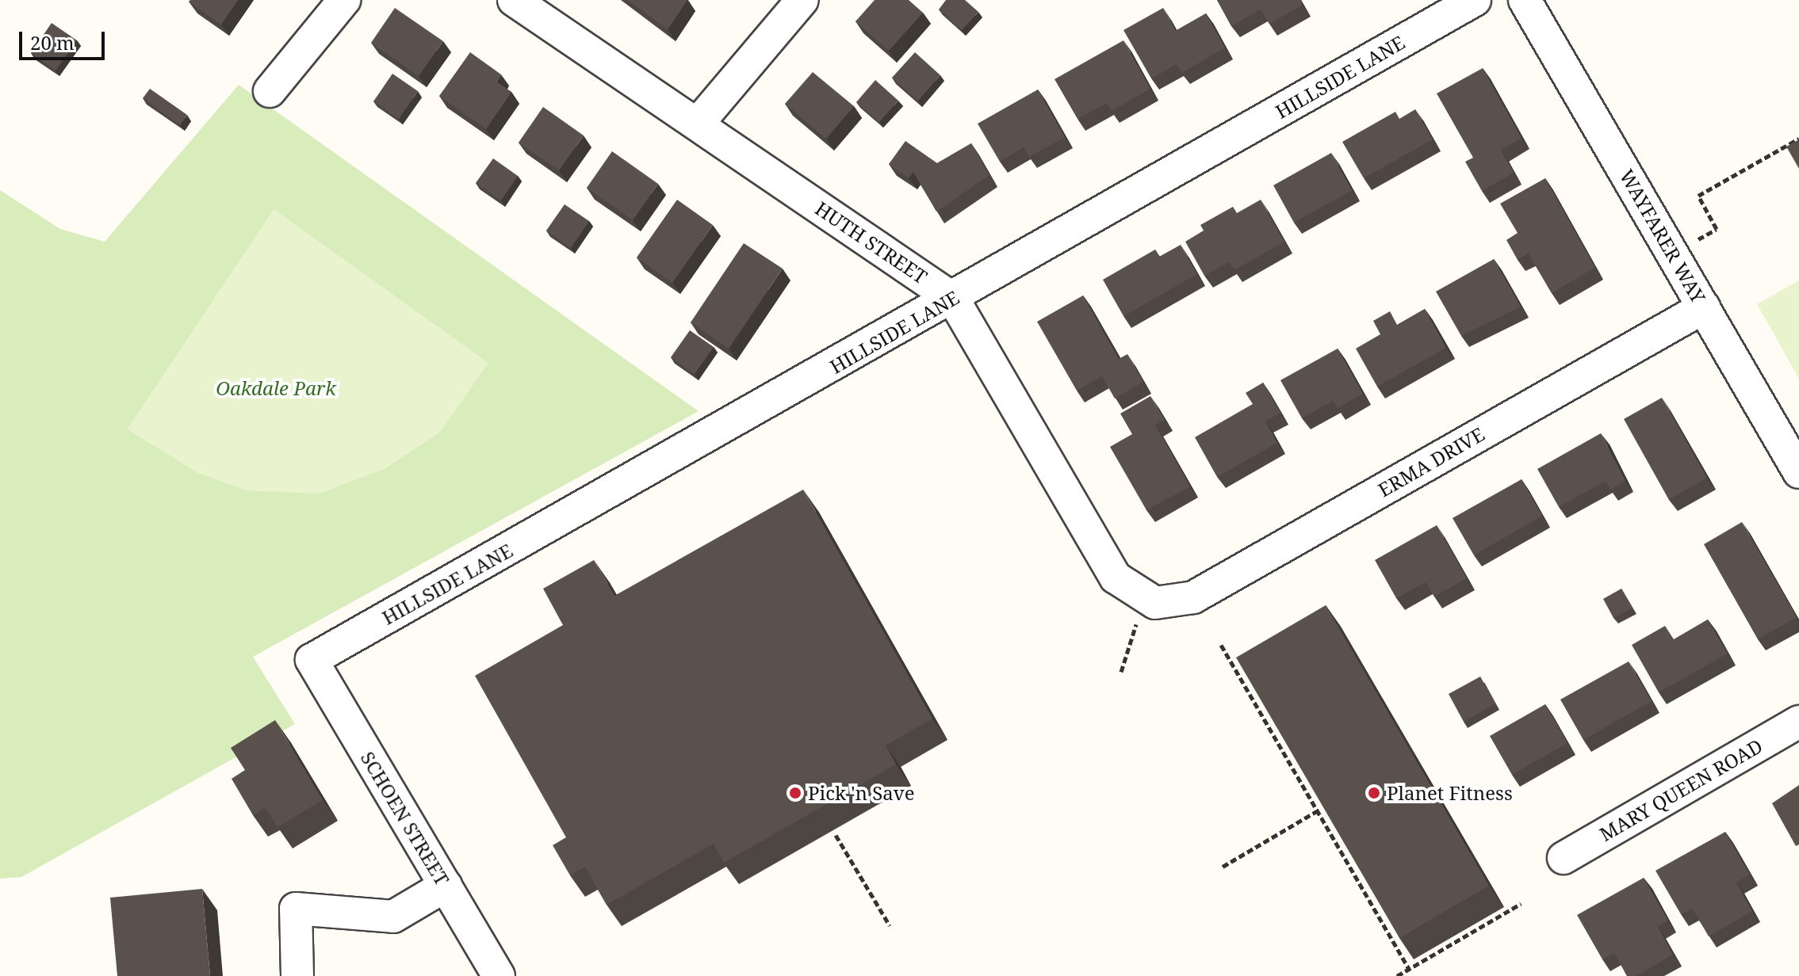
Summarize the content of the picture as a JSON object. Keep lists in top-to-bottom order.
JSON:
{
  "streets": {
    "street": [
      "HILLSIDE LANE",
      "WAYFARER WAY",
      "HUTH STREET",
      "ERMA DRIVE",
      "MARY QUEEN ROAD",
      "SCHOEN STREET"
    ]
  },
  "crossings": [
    ["HILLSIDE LANE", "HUTH STREET"],
    ["HILLSIDE LANE", "SCHOEN STREET"],
    ["WAYFARER WAY", "ERMA DRIVE"],
    ["HUTH STREET", "ERMA DRIVE"]
  ],
  "parks": ["Oakdale Park"],
  "places": ["Pick 'n Save", "Planet Fitness"],
  "scale_bar": "20 m"
}
